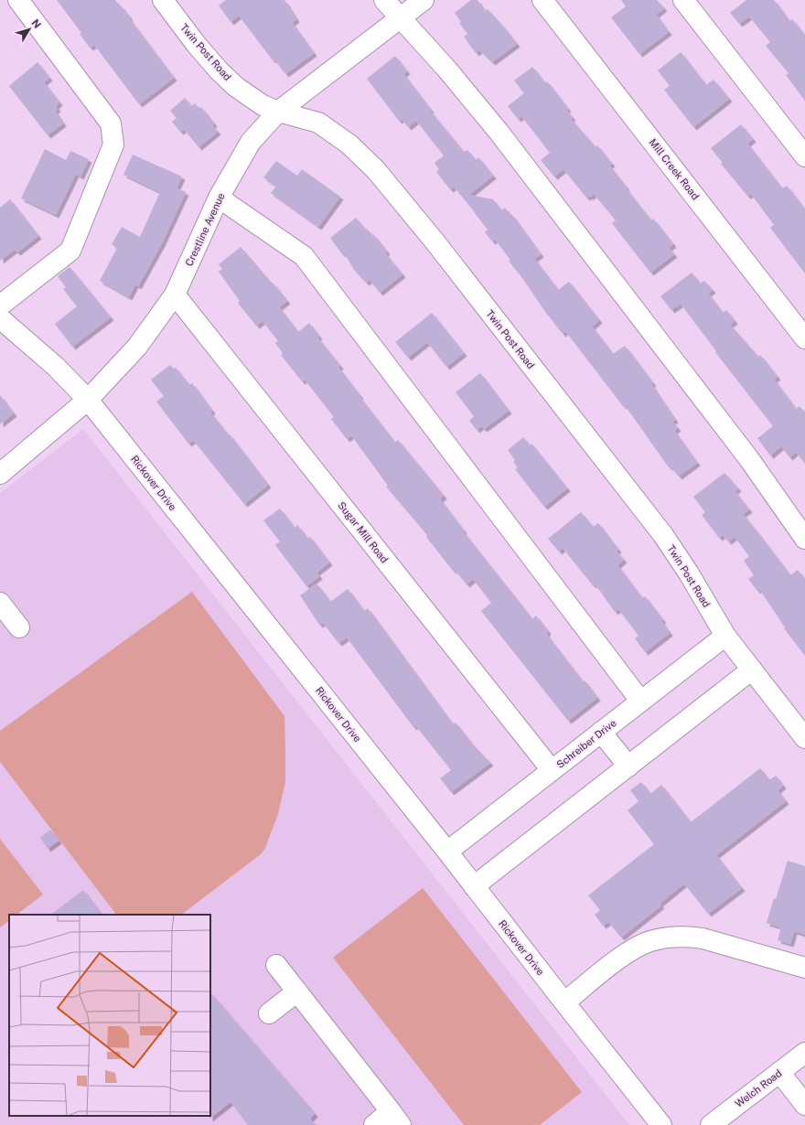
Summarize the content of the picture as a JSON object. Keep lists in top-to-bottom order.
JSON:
{
  "streets": {
    "street": [
      "Twin Post Road",
      "Mill Creek Road",
      "Crestline Avenue",
      "Rickover Drive",
      "Sugar Mill Road",
      "Schreiber Drive",
      "Welch Road"
    ]
  },
  "crossings": [
    ["Twin Post Road", "Crestline Avenue"],
    ["Twin Post Road", "Schreiber Drive"],
    ["Crestline Avenue", "Rickover Drive"],
    ["Crestline Avenue", "Sugar Mill Road"],
    ["Rickover Drive", "Schreiber Drive"],
    ["Sugar Mill Road", "Schreiber Drive"]
  ],
  "north": "top right"
}
